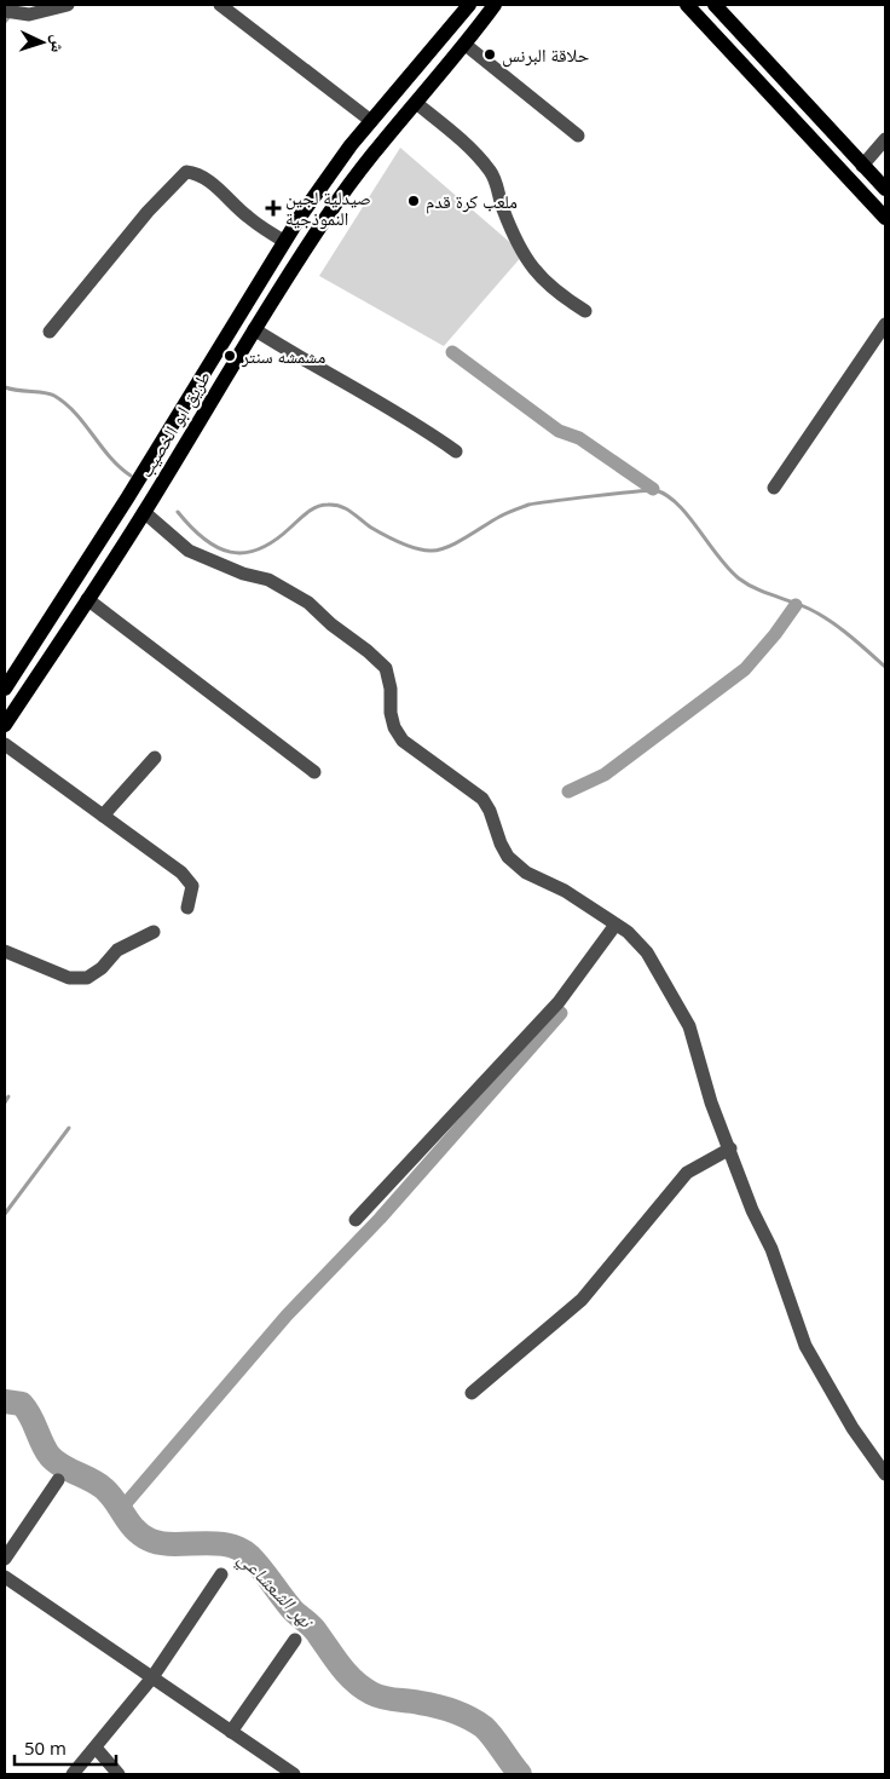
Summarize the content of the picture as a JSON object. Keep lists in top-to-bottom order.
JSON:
{
  "streets": {
    "main road": ["طريق ابو الخصيب"]
  },
  "water": ["نهر الشعشاعي"],
  "places": {
    "other": ["حلاقة البرنس", "ملعب كرة قدم", "مشمشه سنتر"],
    "health": ["صيدلية لجين النموذجية"]
  },
  "scale_bar": "50 m",
  "north": "right"
}
